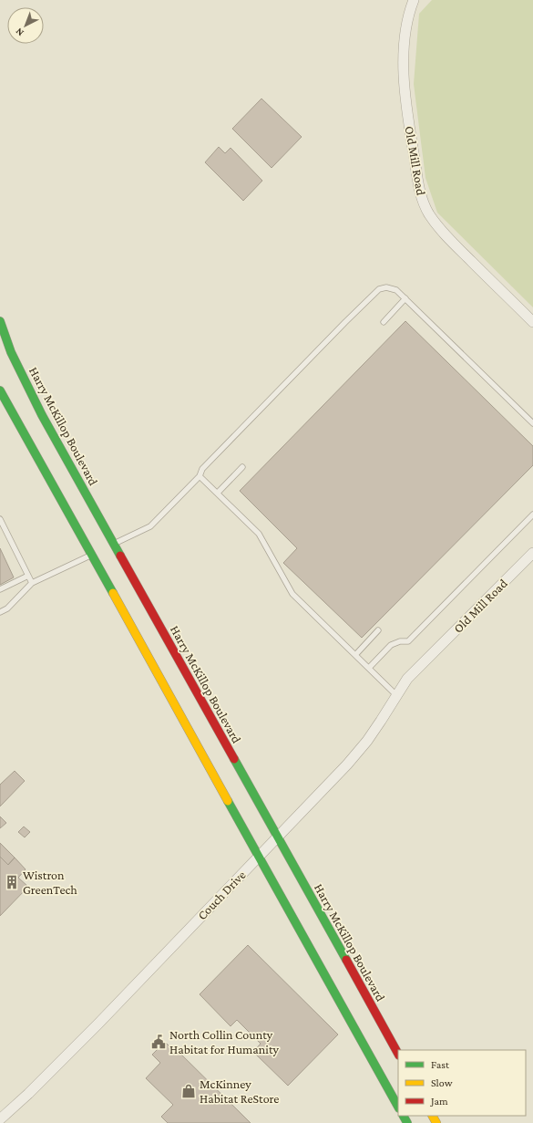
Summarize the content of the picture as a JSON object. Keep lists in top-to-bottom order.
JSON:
{
  "streets": {
    "main road": ["Harry McKillop Boulevard"],
    "street": ["Old Mill Road", "Couch Drive"]
  },
  "crossings": [
    ["Old Mill Road", "Couch Drive"],
    ["Harry McKillop Boulevard", "Couch Drive"]
  ],
  "places": {
    "building": ["Wistron GreenTech"],
    "public building": ["North Collin County Habitat for Humanity"],
    "shop": ["McKinney Habitat ReStore"]
  },
  "legend": ["Fast", "Slow", "Jam"],
  "north": "bottom left"
}
